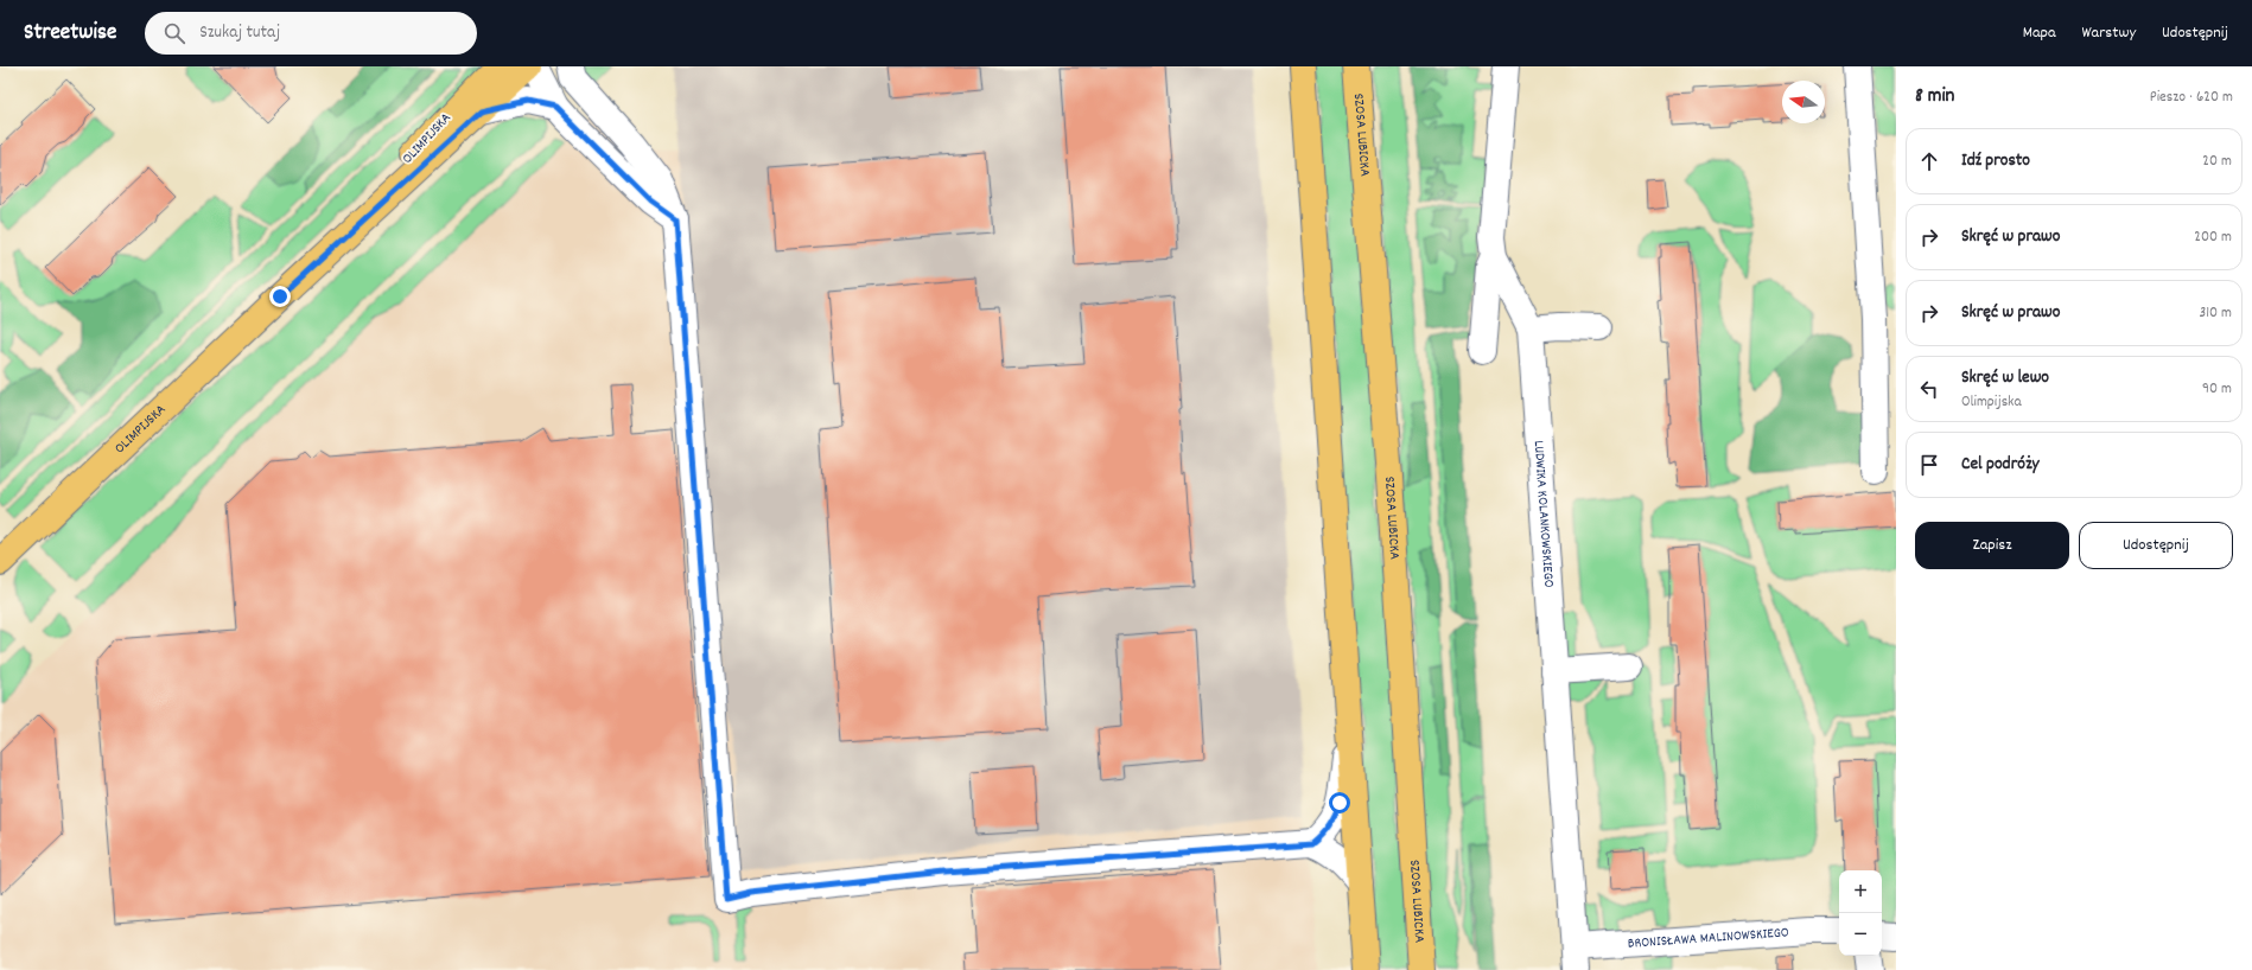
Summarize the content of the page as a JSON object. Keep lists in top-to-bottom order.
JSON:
{
  "streets": {
    "main road": ["SZOSA LUBICKA", "OLIMPIJSKA"],
    "street": ["LUDWIKA KOLANKOWSKIEGO", "BRONISŁAWA MALINOWSKIEGO"]
  },
  "crossings": [
    ["LUDWIKA KOLANKOWSKIEGO", "BRONISŁAWA MALINOWSKIEGO"]
  ],
  "north": "left",
  "page": {
    "header": "Streetwise",
    "search": "Szukaj tutaj",
    "nav": ["Mapa", "Warstwy", "Udostępnij"],
    "heading": ["8 min", "Pieszo · 620 m"],
    "list": [
      ["Idź prosto", "20 m"],
      ["Skręć w prawo", "200 m"],
      ["Skręć w prawo", "310 m"],
      ["Skręć w lewo", "Olimpijska", "90 m"],
      "Cel podróży"
    ],
    "buttons": ["Zapisz", "Udostępnij"],
    "map_buttons": ["+", "−"]
  }
}
